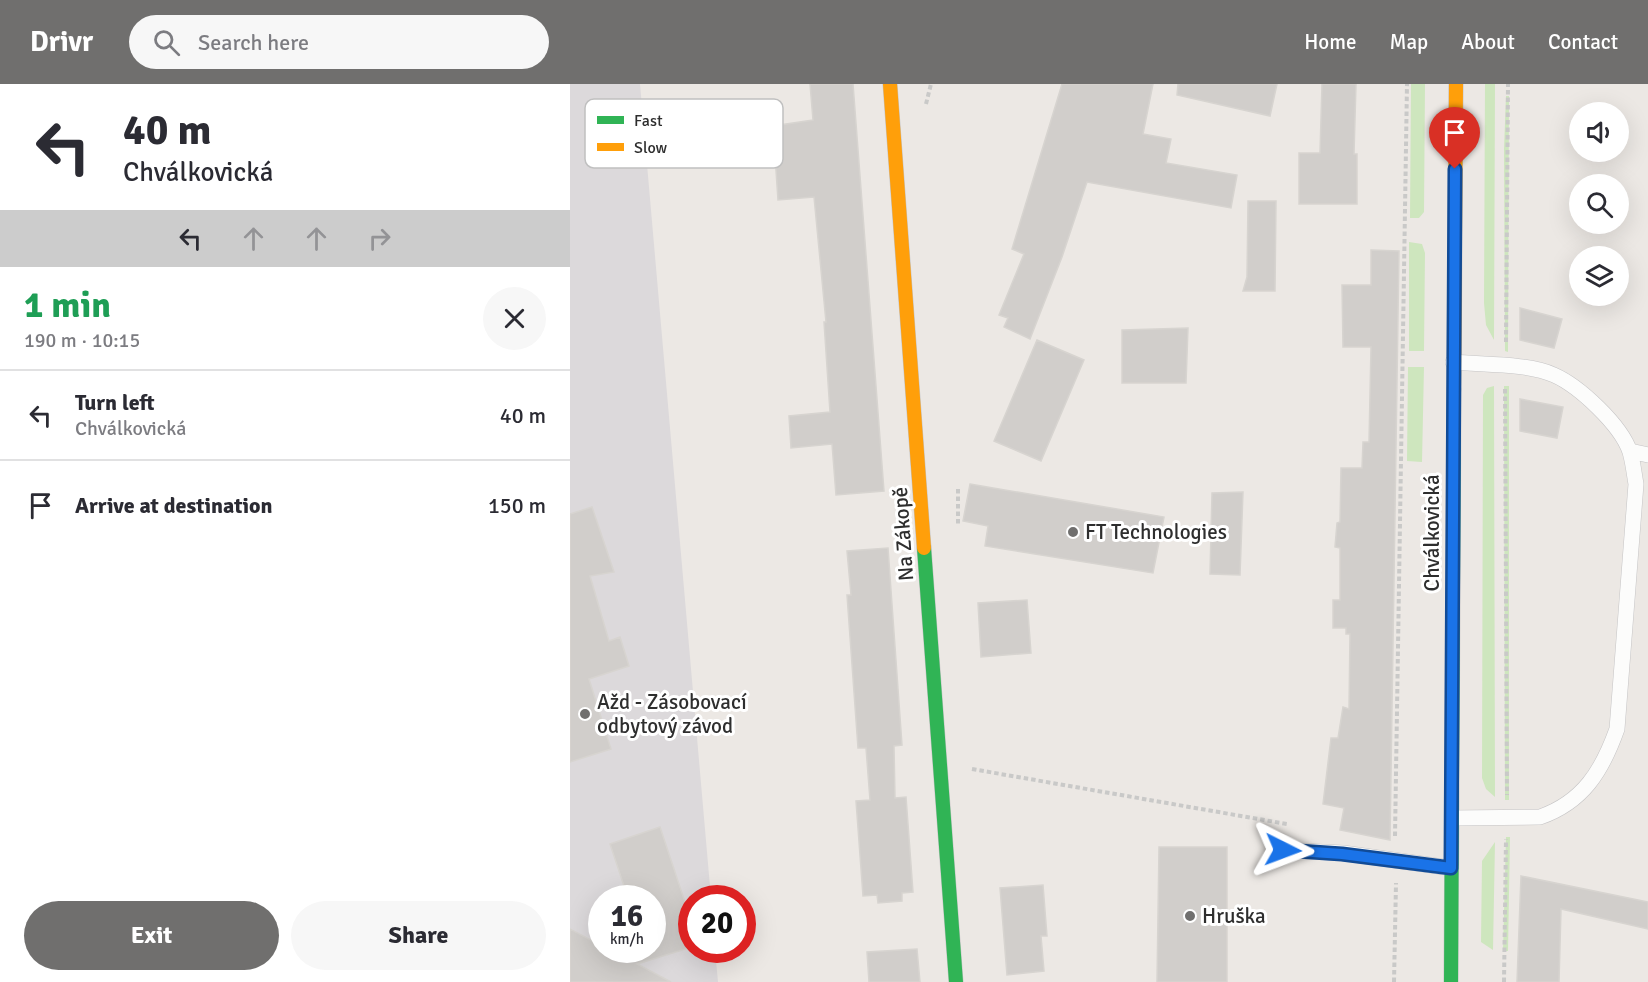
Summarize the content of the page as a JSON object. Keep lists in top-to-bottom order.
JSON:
{
  "streets": {
    "main road": ["Chválkovická", "Na Zákopě"]
  },
  "places": ["FT Technologies", "Ažd - Zásobovací odbytový závod", "Hruška"],
  "legend": ["Fast", "Slow"],
  "page": {
    "header": "Drivr",
    "search": "Search here",
    "nav": [
      "Home",
      "Map",
      "About",
      "Contact"
    ],
    "turn": ["40 m", "Chválkovická"],
    "heading": ["1 min", "190 m · 10:15"],
    "list": [
      {
        "name": "Turn left",
        "note": "Chválkovická",
        "value": "40 m"
      },
      {
        "name": "Arrive at destination",
        "value": "150 m"
      }
    ],
    "speed": "16 km/h",
    "limit": "20",
    "buttons": ["Exit", "Share"]
  }
}
